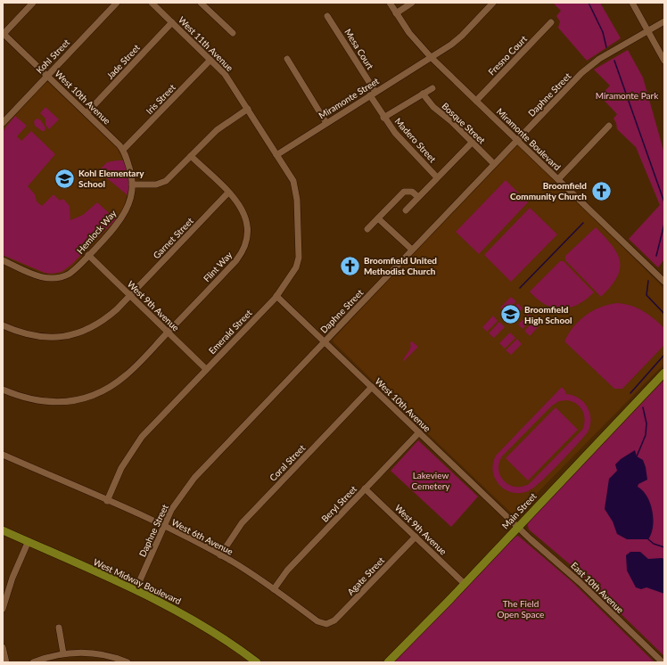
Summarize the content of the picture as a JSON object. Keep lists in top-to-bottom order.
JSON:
{
  "streets": {
    "main road": ["Main Street", "West Midway Boulevard"],
    "street": [
      "West 11th Avenue",
      "Mesa Court",
      "Fresno Court",
      "Kohl Street",
      "Jade Street",
      "Daphne Street",
      "West 10th Avenue",
      "Miramonte Street",
      "Iris Street",
      "Bosque Street",
      "Miramonte Boulevard",
      "Madero Street",
      "Hemlock Way",
      "Garnet Street",
      "Flint Way",
      "West 9th Avenue",
      "Emerald Street",
      "Coral Street",
      "Beryl Street",
      "West 6th Avenue",
      "Agate Street",
      "East 10th Avenue"
    ]
  },
  "crossings": [
    ["West 11th Avenue", "Jade Street"],
    ["West 11th Avenue", "Miramonte Street"],
    ["West 11th Avenue", "Iris Street"],
    ["West 11th Avenue", "Emerald Street"],
    ["Mesa Court", "Miramonte Street"],
    ["Mesa Court", "Madero Street"],
    ["Fresno Court", "Miramonte Boulevard"],
    ["Kohl Street", "West 10th Avenue"],
    ["Jade Street", "West 10th Avenue"],
    ["Daphne Street", "West 10th Avenue"],
    ["Daphne Street", "Bosque Street"],
    ["Daphne Street", "Miramonte Boulevard"],
    ["Daphne Street", "West 6th Avenue"],
    ["Daphne Street", "West Midway Boulevard"],
    ["West 10th Avenue", "Iris Street"],
    ["West 10th Avenue", "Hemlock Way"],
    ["West 10th Avenue", "Emerald Street"],
    ["West 10th Avenue", "Coral Street"],
    ["West 10th Avenue", "Beryl Street"],
    ["West 10th Avenue", "Main Street"],
    ["West 10th Avenue", "East 10th Avenue"],
    ["Miramonte Street", "Miramonte Boulevard"],
    ["Miramonte Street", "Madero Street"],
    ["Miramonte Street", "Emerald Street"],
    ["Hemlock Way", "West 9th Avenue"],
    ["Garnet Street", "Flint Way"],
    ["Garnet Street", "West 9th Avenue"],
    ["Flint Way", "West 9th Avenue"],
    ["West 9th Avenue", "Emerald Street"],
    ["West 9th Avenue", "Beryl Street"],
    ["West 9th Avenue", "Main Street"],
    ["West 9th Avenue", "Agate Street"],
    ["Emerald Street", "West 6th Avenue"],
    ["Coral Street", "West 6th Avenue"],
    ["Beryl Street", "West 6th Avenue"],
    ["Main Street", "East 10th Avenue"],
    ["West 6th Avenue", "Agate Street"]
  ],
  "parks": ["Miramonte Park", "Lakeview Cemetery", "The Field Open Space"],
  "places": {
    "school or university": ["Kohl Elementary School", "Broomfield High School"],
    "church": ["Broomfield Community Church", "Broomfield United Methodist Church"]
  }
}
